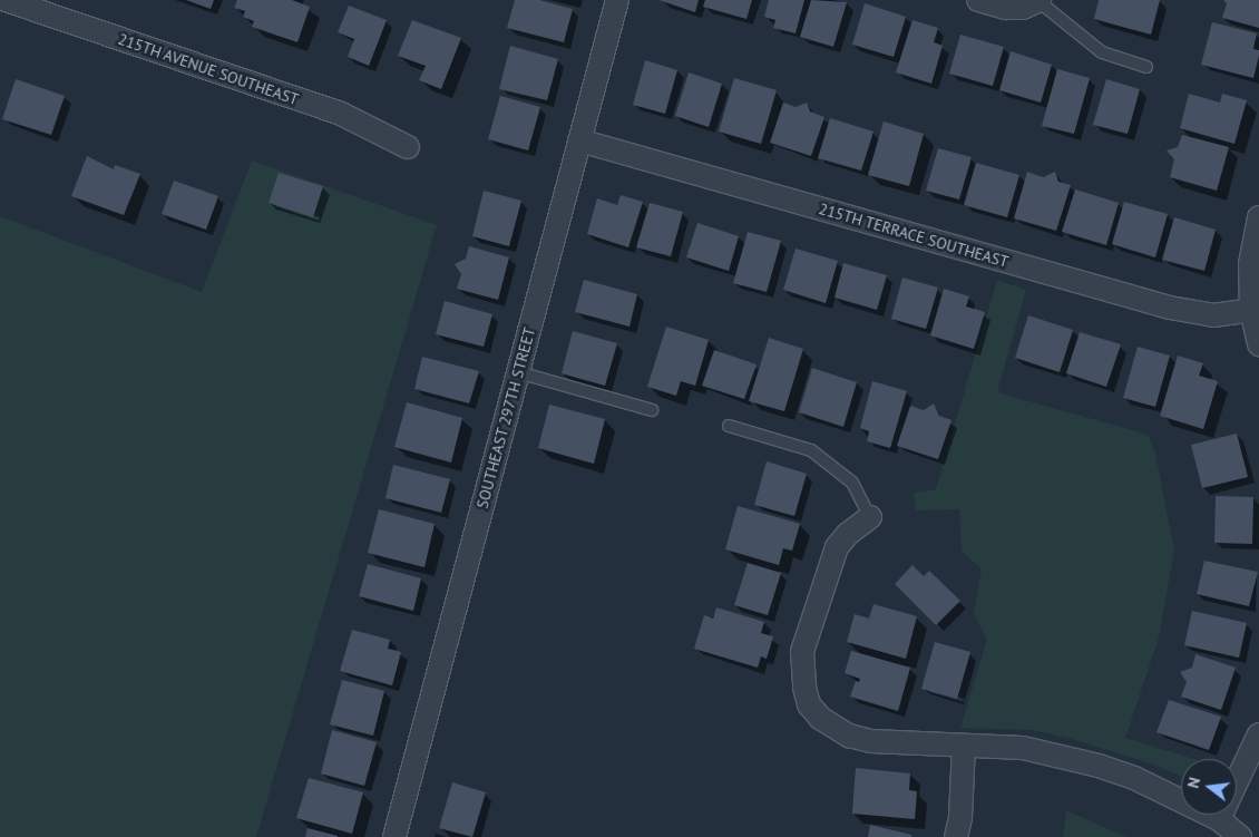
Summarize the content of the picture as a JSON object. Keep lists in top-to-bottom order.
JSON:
{
  "streets": {
    "street": ["215TH AVENUE SOUTHEAST", "215TH TERRACE SOUTHEAST", "SOUTHEAST 297TH STREET"]
  },
  "crossings": [
    ["215TH TERRACE SOUTHEAST", "SOUTHEAST 297TH STREET"]
  ],
  "north": "left"
}
